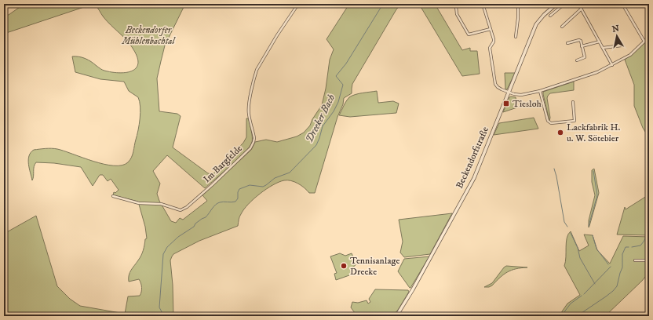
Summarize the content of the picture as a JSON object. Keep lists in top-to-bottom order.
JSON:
{
  "streets": {
    "street": ["Beckendorfstraße", "Im Bargfelde"]
  },
  "water": ["Dreeker Bach"],
  "parks": ["Beckendorfer Mühlenbachtal"],
  "places": {
    "transit": ["Tiesloh"],
    "other": ["Lackfabrik H. u. W. Sötebier", "Tennisanlage Dreeke"]
  },
  "north": "top"
}
